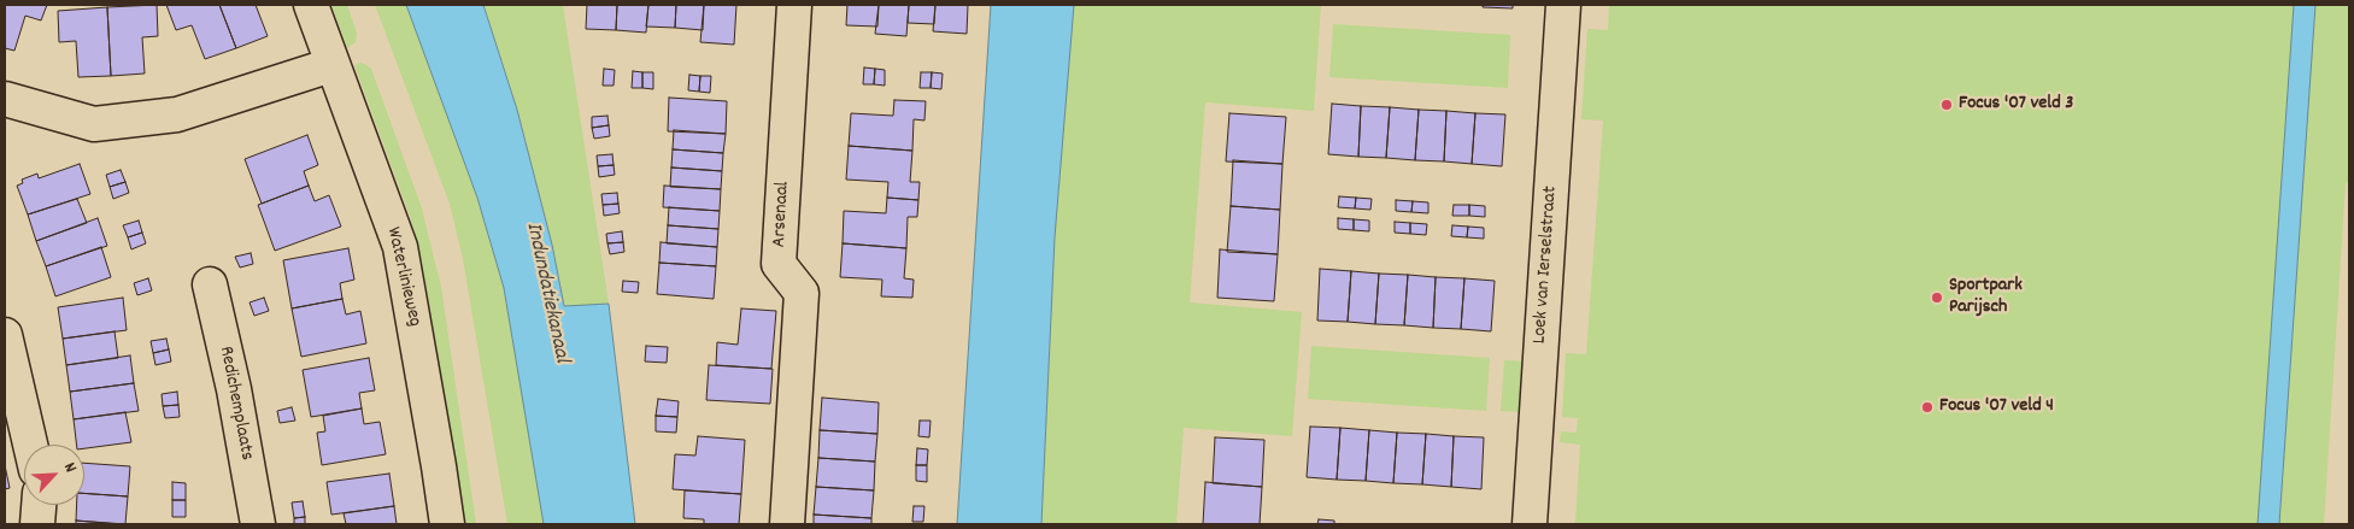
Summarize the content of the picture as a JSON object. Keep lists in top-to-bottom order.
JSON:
{
  "streets": {
    "street": [
      "Arsenaal",
      "Loek van Ierselstraat",
      "Waterlinieweg",
      "Redichemplaats"
    ]
  },
  "water": ["Indundatiekanaal"],
  "places": ["Focus '07 veld 3", "Sportpark Parijsch", "Focus '07 veld 4"],
  "north": "top right"
}
